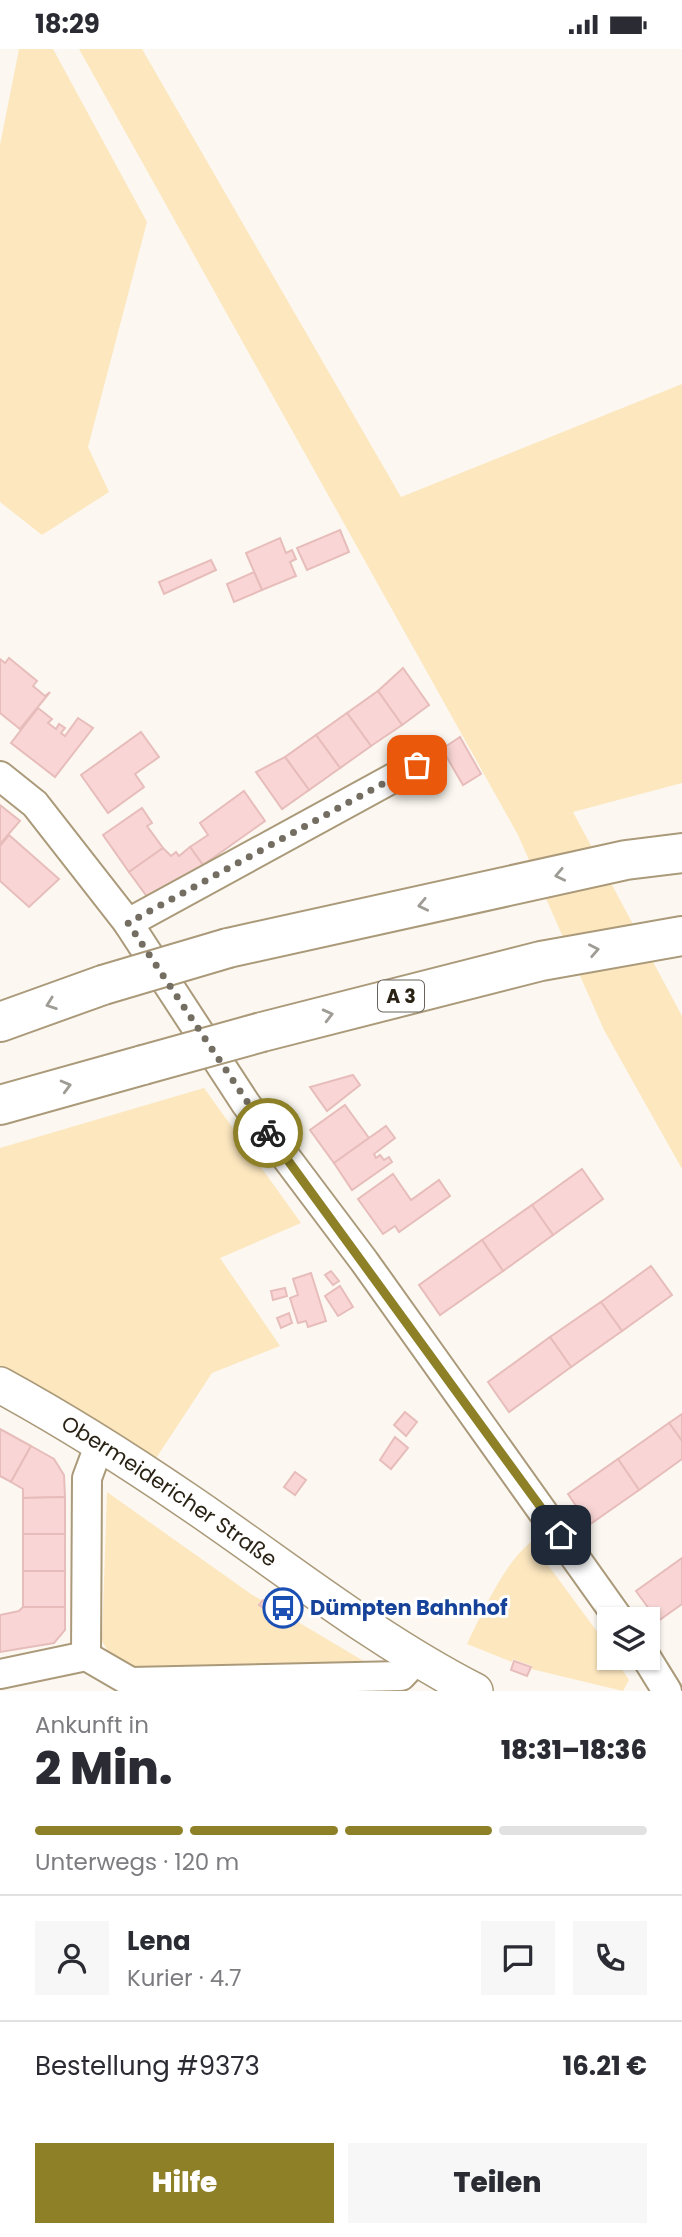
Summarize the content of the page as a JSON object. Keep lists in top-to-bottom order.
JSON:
{
  "streets": {
    "highway": ["A 3"],
    "main road": ["Obermeidericher Straße"]
  },
  "places": {
    "bus stop": ["Dümpten Bahnhof"]
  },
  "page": {
    "status": "18:29",
    "heading": ["2 Min.", "Ankunft in", "18:31–18:36"],
    "panel": [
      "Lena",
      "Kurier · 4.7",
      "Bestellung #9373",
      "16.21 €"
    ],
    "bar": "Unterwegs · 120 m",
    "buttons": ["Hilfe", "Teilen"]
  }
}
